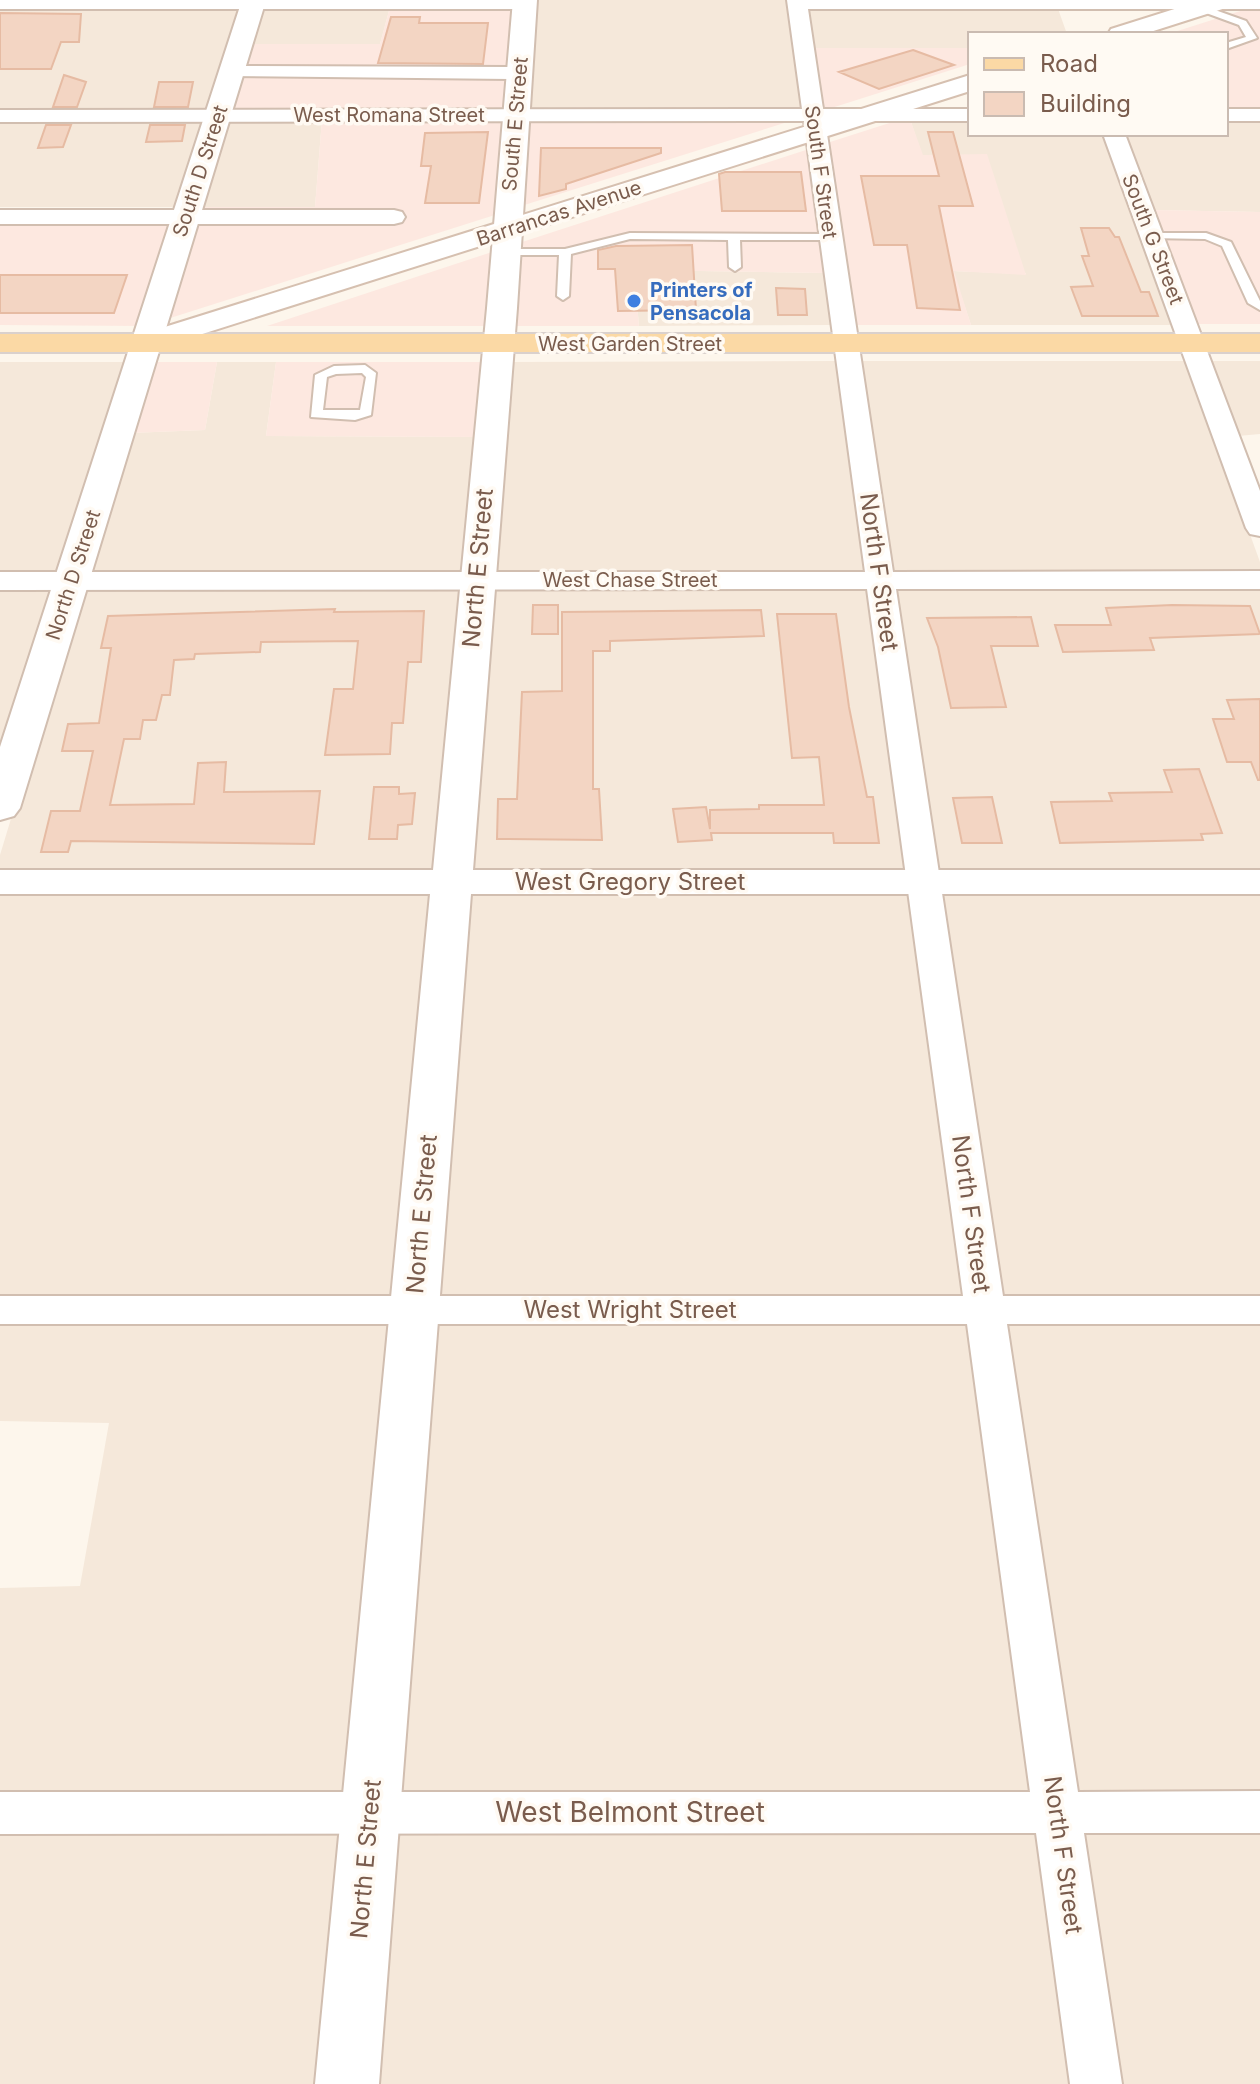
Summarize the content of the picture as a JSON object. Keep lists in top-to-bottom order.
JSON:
{
  "streets": {
    "main road": ["West Garden Street"],
    "street": [
      "West Romana Street",
      "South E Street",
      "South D Street",
      "South F Street",
      "Barrancas Avenue",
      "South G Street",
      "North E Street",
      "North F Street",
      "North D Street",
      "West Chase Street",
      "West Gregory Street",
      "West Wright Street",
      "West Belmont Street"
    ]
  },
  "crossings": [
    ["West Romana Street", "South E Street"],
    ["West Romana Street", "South D Street"],
    ["West Romana Street", "South F Street"],
    ["West Romana Street", "Barrancas Avenue"],
    ["South E Street", "Barrancas Avenue"],
    ["South E Street", "West Garden Street"],
    ["South E Street", "North E Street"],
    ["South D Street", "Barrancas Avenue"],
    ["South D Street", "West Garden Street"],
    ["South D Street", "North D Street"],
    ["South F Street", "Barrancas Avenue"],
    ["South F Street", "West Garden Street"],
    ["South F Street", "North F Street"],
    ["Barrancas Avenue", "West Garden Street"],
    ["Barrancas Avenue", "North D Street"],
    ["South G Street", "West Garden Street"],
    ["West Garden Street", "North E Street"],
    ["West Garden Street", "North F Street"],
    ["West Garden Street", "North D Street"],
    ["North E Street", "West Chase Street"],
    ["North E Street", "West Gregory Street"],
    ["North E Street", "West Wright Street"],
    ["North E Street", "West Belmont Street"],
    ["North F Street", "West Chase Street"],
    ["North F Street", "West Gregory Street"],
    ["North F Street", "West Wright Street"],
    ["North F Street", "West Belmont Street"],
    ["North D Street", "West Chase Street"]
  ],
  "places": ["Printers of Pensacola"],
  "legend": ["Road", "Building"]
}
